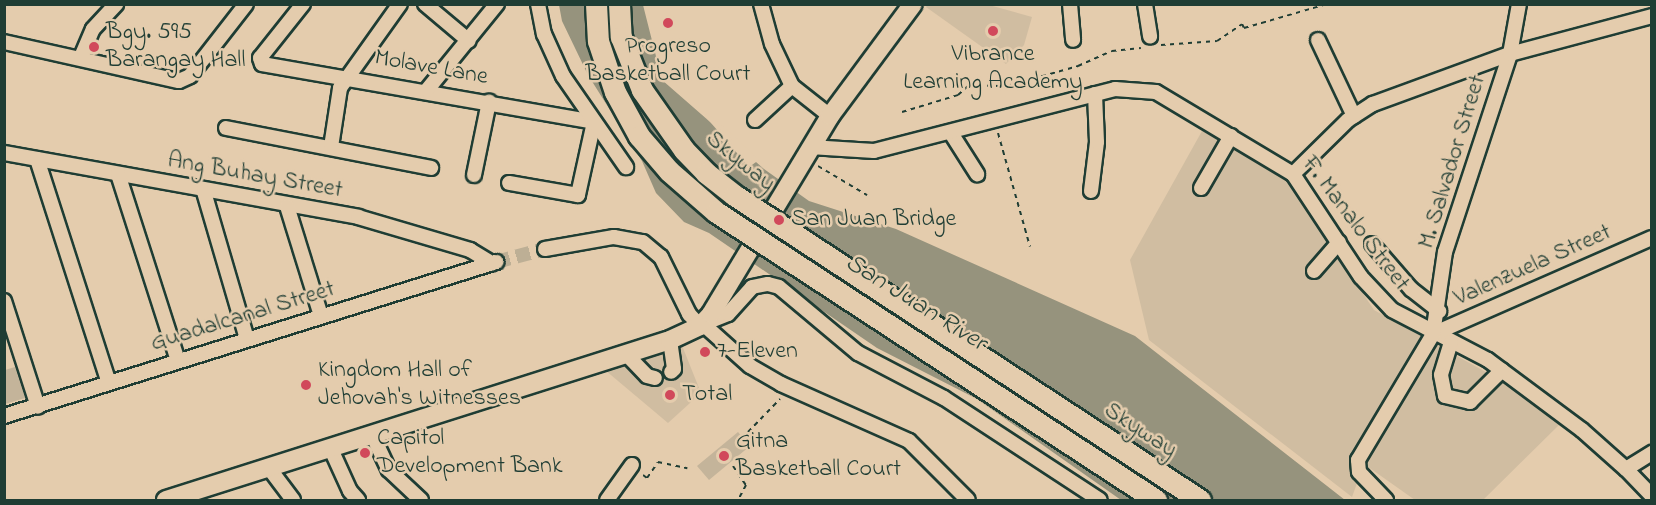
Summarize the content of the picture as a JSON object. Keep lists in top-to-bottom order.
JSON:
{
  "streets": {
    "highway": ["Skyway"],
    "street": [
      "Molave Lane",
      "M. Salvador Street",
      "Ang Buhay Street",
      "F. Manalo Street",
      "Valenzuela Street",
      "Guadalcanal Street"
    ]
  },
  "crossings": [
    ["M. Salvador Street", "F. Manalo Street"],
    ["M. Salvador Street", "Valenzuela Street"],
    ["Ang Buhay Street", "Guadalcanal Street"],
    ["F. Manalo Street", "Valenzuela Street"]
  ],
  "water": ["San Juan River"],
  "places": [
    "Progreso Basketball Court",
    "Vibrance Learning Academy",
    "Bgy. 595 Barangay Hall",
    "San Juan Bridge",
    "7-Eleven",
    "Kingdom Hall of Jehovah's Witnesses",
    "Total",
    "Capitol Development Bank",
    "Gitna Basketball Court"
  ]
}
